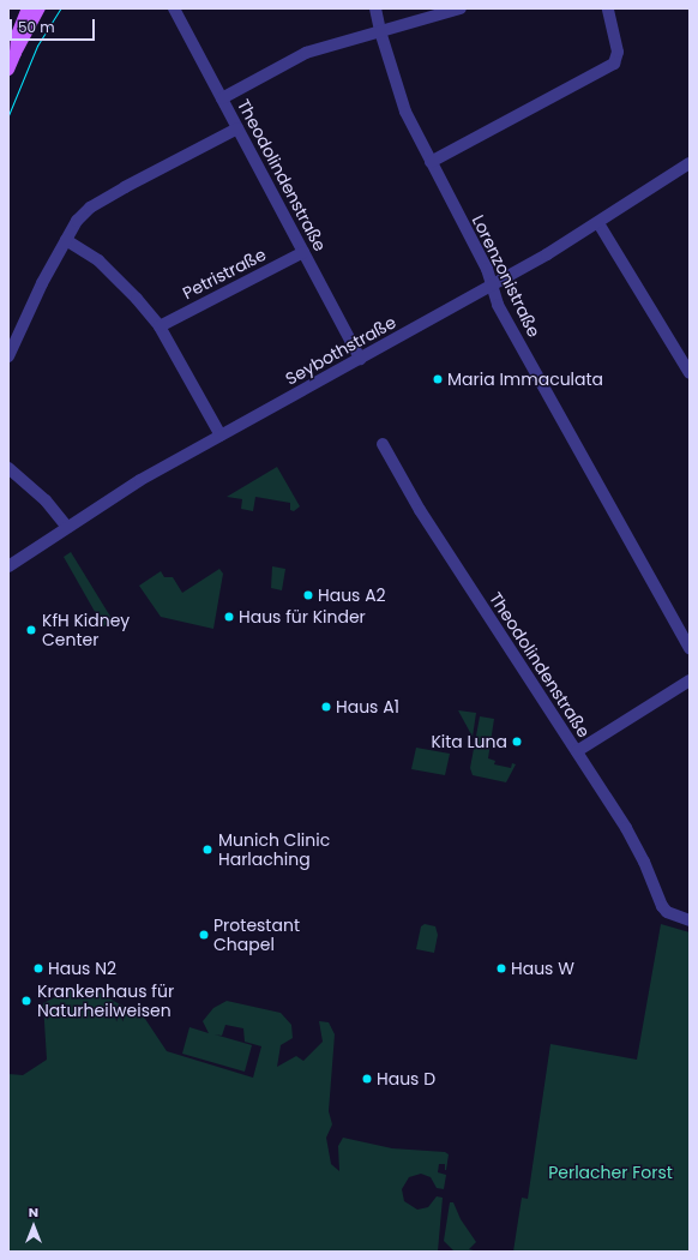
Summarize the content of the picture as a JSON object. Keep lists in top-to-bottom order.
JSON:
{
  "streets": {
    "street": [
      "Theodolindenstraße",
      "Petristraße",
      "Lorenzonistraße",
      "Seybothstraße"
    ]
  },
  "crossings": [
    ["Theodolindenstraße", "Petristraße"],
    ["Theodolindenstraße", "Seybothstraße"],
    ["Lorenzonistraße", "Seybothstraße"]
  ],
  "parks": ["Perlacher Forst"],
  "places": [
    "Maria Immaculata",
    "Haus A2",
    "Haus für Kinder",
    "KfH Kidney Center",
    "Haus A1",
    "Kita Luna",
    "Munich Clinic Harlaching",
    "Protestant Chapel",
    "Haus N2",
    "Haus W",
    "Krankenhaus für Naturheilweisen",
    "Haus D"
  ],
  "scale_bar": "50 m",
  "north": "top"
}
